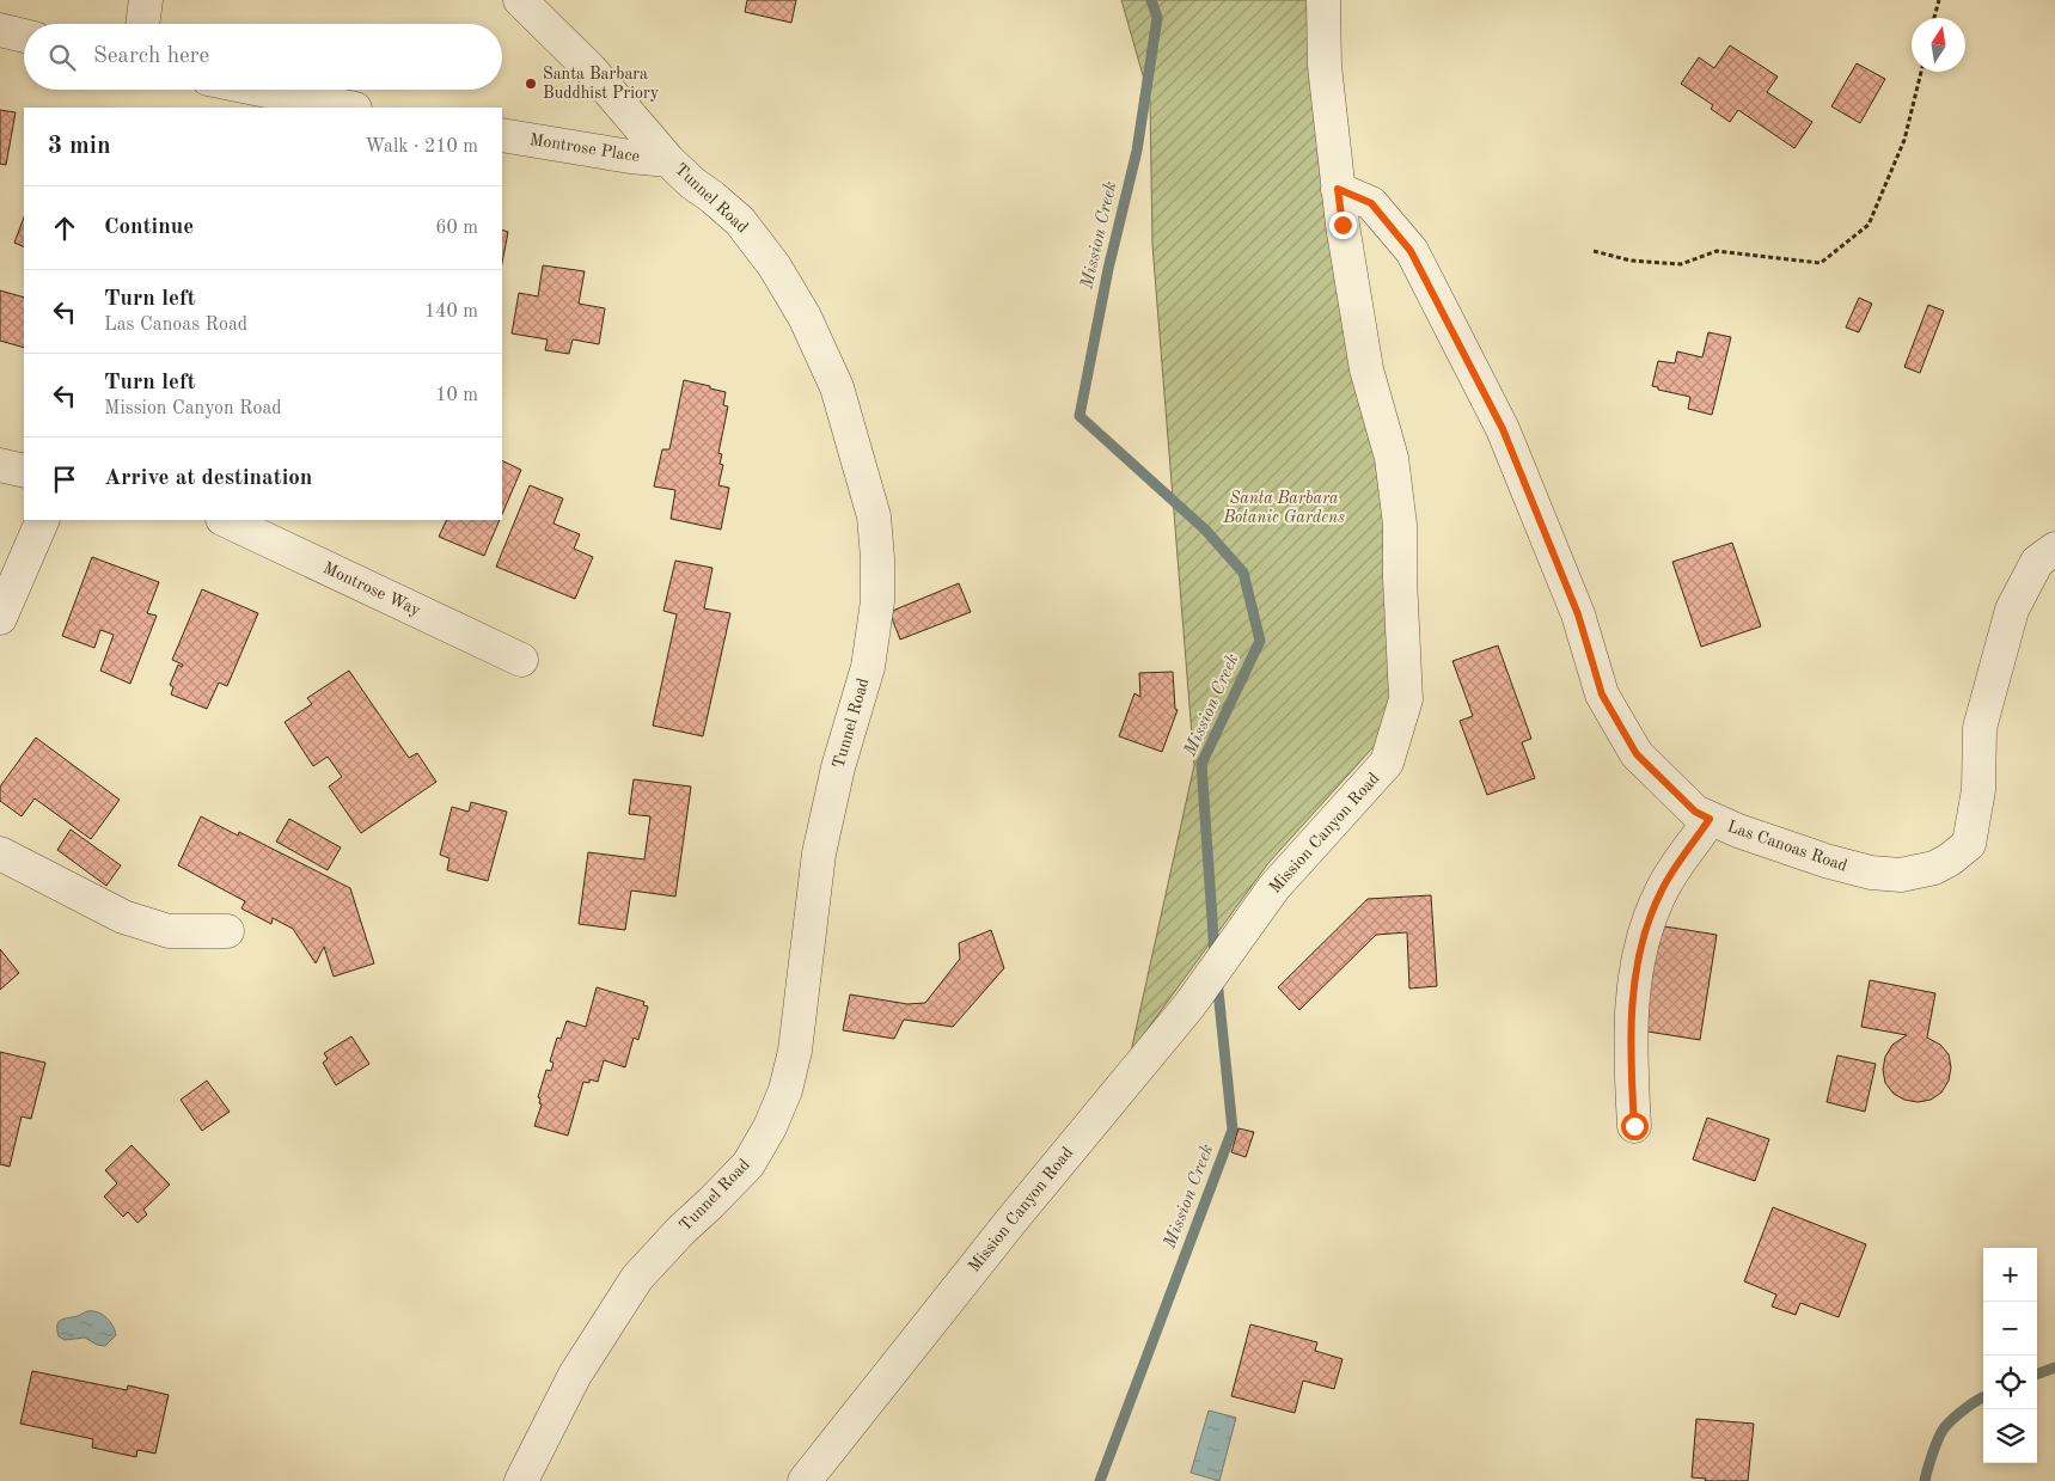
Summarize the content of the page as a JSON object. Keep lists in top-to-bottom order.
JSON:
{
  "streets": {
    "street": [
      "Montrose Place",
      "Tunnel Road",
      "Montrose Way",
      "Mission Canyon Road",
      "Las Canoas Road"
    ]
  },
  "crossings": [
    ["Montrose Place", "Tunnel Road"],
    ["Mission Canyon Road", "Las Canoas Road"]
  ],
  "water": ["Mission Creek"],
  "parks": ["Santa Barbara Botanic Gardens"],
  "places": ["Santa Barbara Buddhist Priory"],
  "north": "top",
  "page": {
    "search": "Search here",
    "heading": ["3 min", "Walk · 210 m"],
    "list": [
      ["Continue", "60 m"],
      ["Turn left", "Las Canoas Road", "140 m"],
      ["Turn left", "Mission Canyon Road", "10 m"],
      "Arrive at destination"
    ],
    "map_buttons": ["+", "−"]
  }
}
